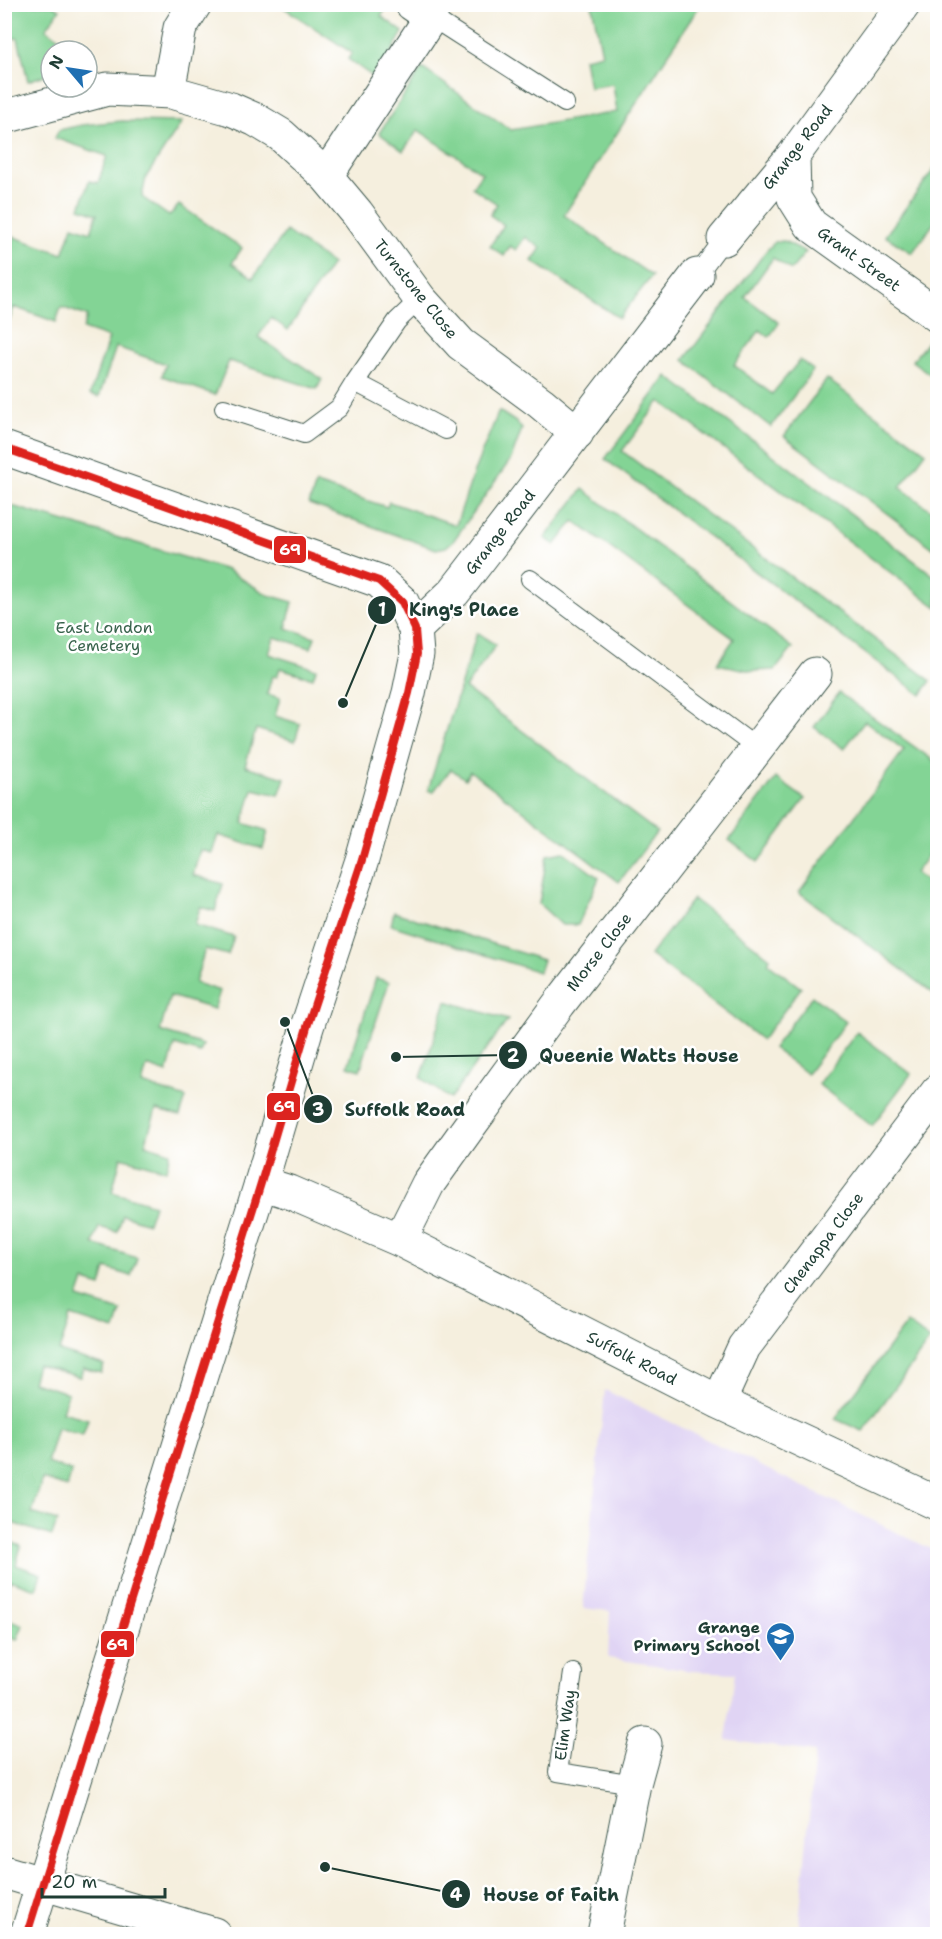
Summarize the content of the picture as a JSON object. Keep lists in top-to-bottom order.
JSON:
{
  "streets": {
    "street": [
      "Grange Road",
      "Grant Street",
      "Turnstone Close",
      "Morse Close",
      "Chenappa Close",
      "Suffolk Road"
    ],
    "lane": ["Elim Way"]
  },
  "crossings": [
    ["Grange Road", "Grant Street"],
    ["Grange Road", "Turnstone Close"],
    ["Morse Close", "Suffolk Road"],
    ["Chenappa Close", "Suffolk Road"]
  ],
  "parks": ["East London Cemetery"],
  "places": {
    "other": [
      "King's Place",
      "Suffolk Road",
      "Queenie Watts House",
      "House of Faith"
    ],
    "school or university": ["Grange Primary School"]
  },
  "lines": ["transit line 69"],
  "scale_bar": "20 m",
  "north": "top left"
}
